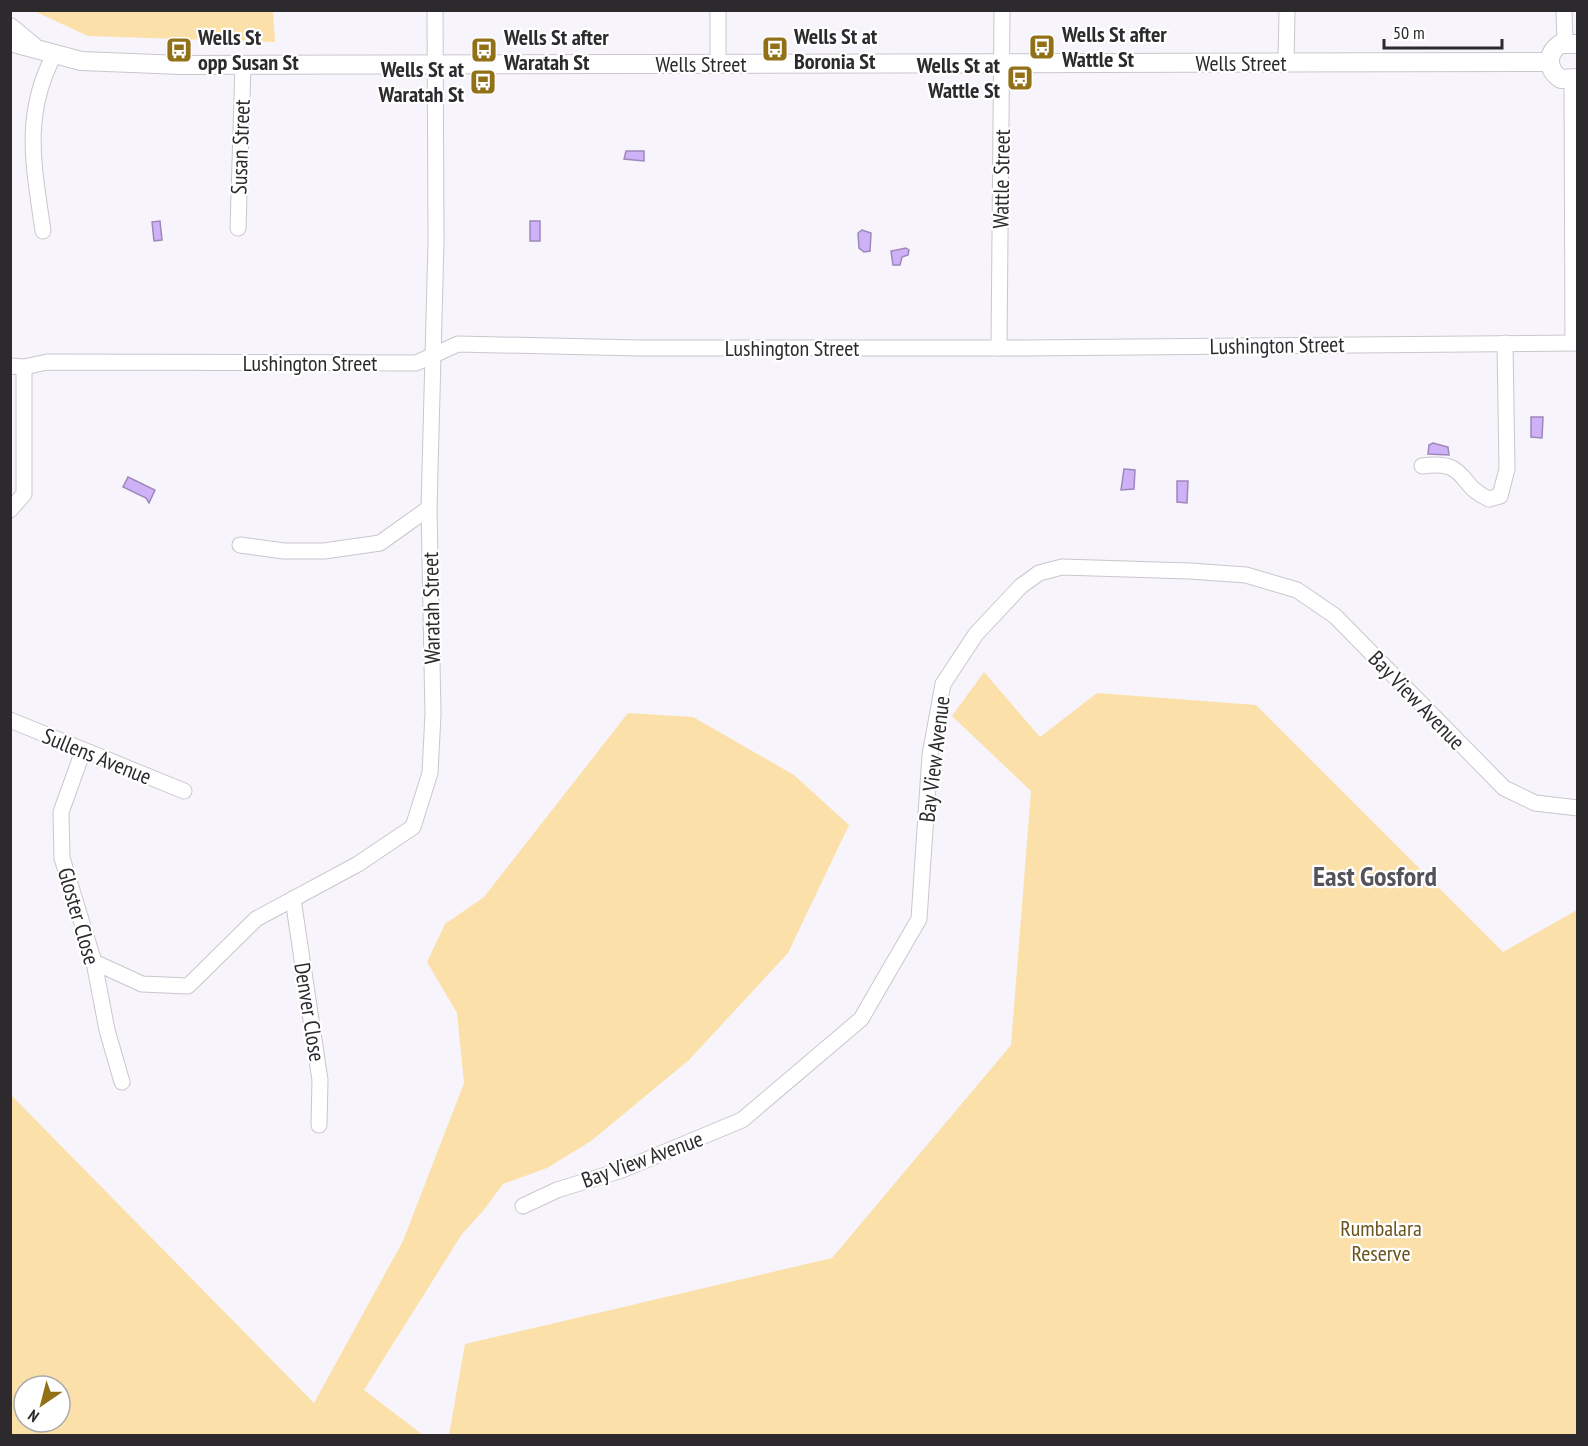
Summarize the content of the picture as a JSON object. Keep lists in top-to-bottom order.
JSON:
{
  "streets": {
    "street": [
      "Wells Street",
      "Susan Street",
      "Wattle Street",
      "Lushington Street",
      "Waratah Street",
      "Bay View Avenue",
      "Sullens Avenue",
      "Gloster Close",
      "Denver Close"
    ]
  },
  "crossings": [
    ["Wells Street", "Susan Street"],
    ["Wells Street", "Wattle Street"],
    ["Wells Street", "Waratah Street"],
    ["Wattle Street", "Lushington Street"],
    ["Lushington Street", "Waratah Street"],
    ["Waratah Street", "Gloster Close"],
    ["Waratah Street", "Denver Close"],
    ["Sullens Avenue", "Gloster Close"]
  ],
  "districts": ["East Gosford"],
  "parks": ["Rumbalara Reserve"],
  "places": {
    "bus stop": [
      "Wells St after Wattle St",
      "Wells St at Boronia St",
      "Wells St opp Susan St",
      "Wells St after Waratah St",
      "Wells St at Wattle St",
      "Wells St at Waratah St"
    ]
  },
  "scale_bar": "50 m",
  "north": "bottom left"
}
